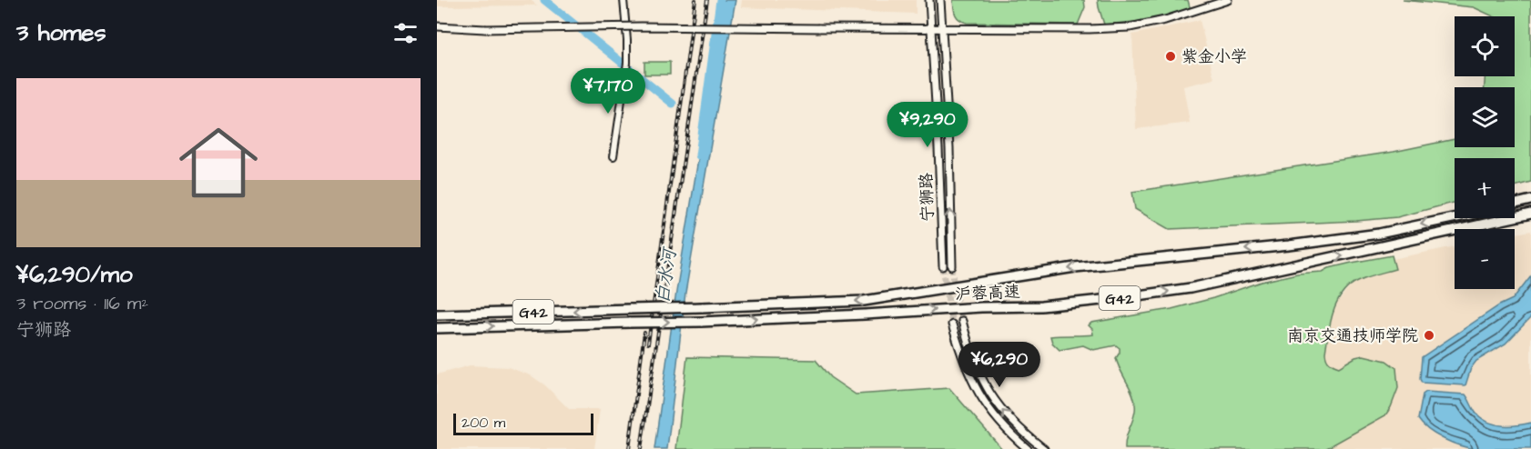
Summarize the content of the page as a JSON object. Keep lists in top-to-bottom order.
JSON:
{
  "streets": {
    "highway": ["沪蓉高速", "G42"],
    "main road": ["宁狮路"]
  },
  "water": ["白水河"],
  "places": ["紫金小学", "南京交通技师学院"],
  "scale_bar": "200 m",
  "page": {
    "heading": "3 homes",
    "map_buttons": ["+", "−"],
    "list": [
      {
        "name": "¥6,290/mo",
        "note": "3 rooms · 116 m² · 宁狮路"
      }
    ],
    "price": ["¥7,170", "¥9,290", "¥6,290"],
    "scale": "200 m"
  }
}
